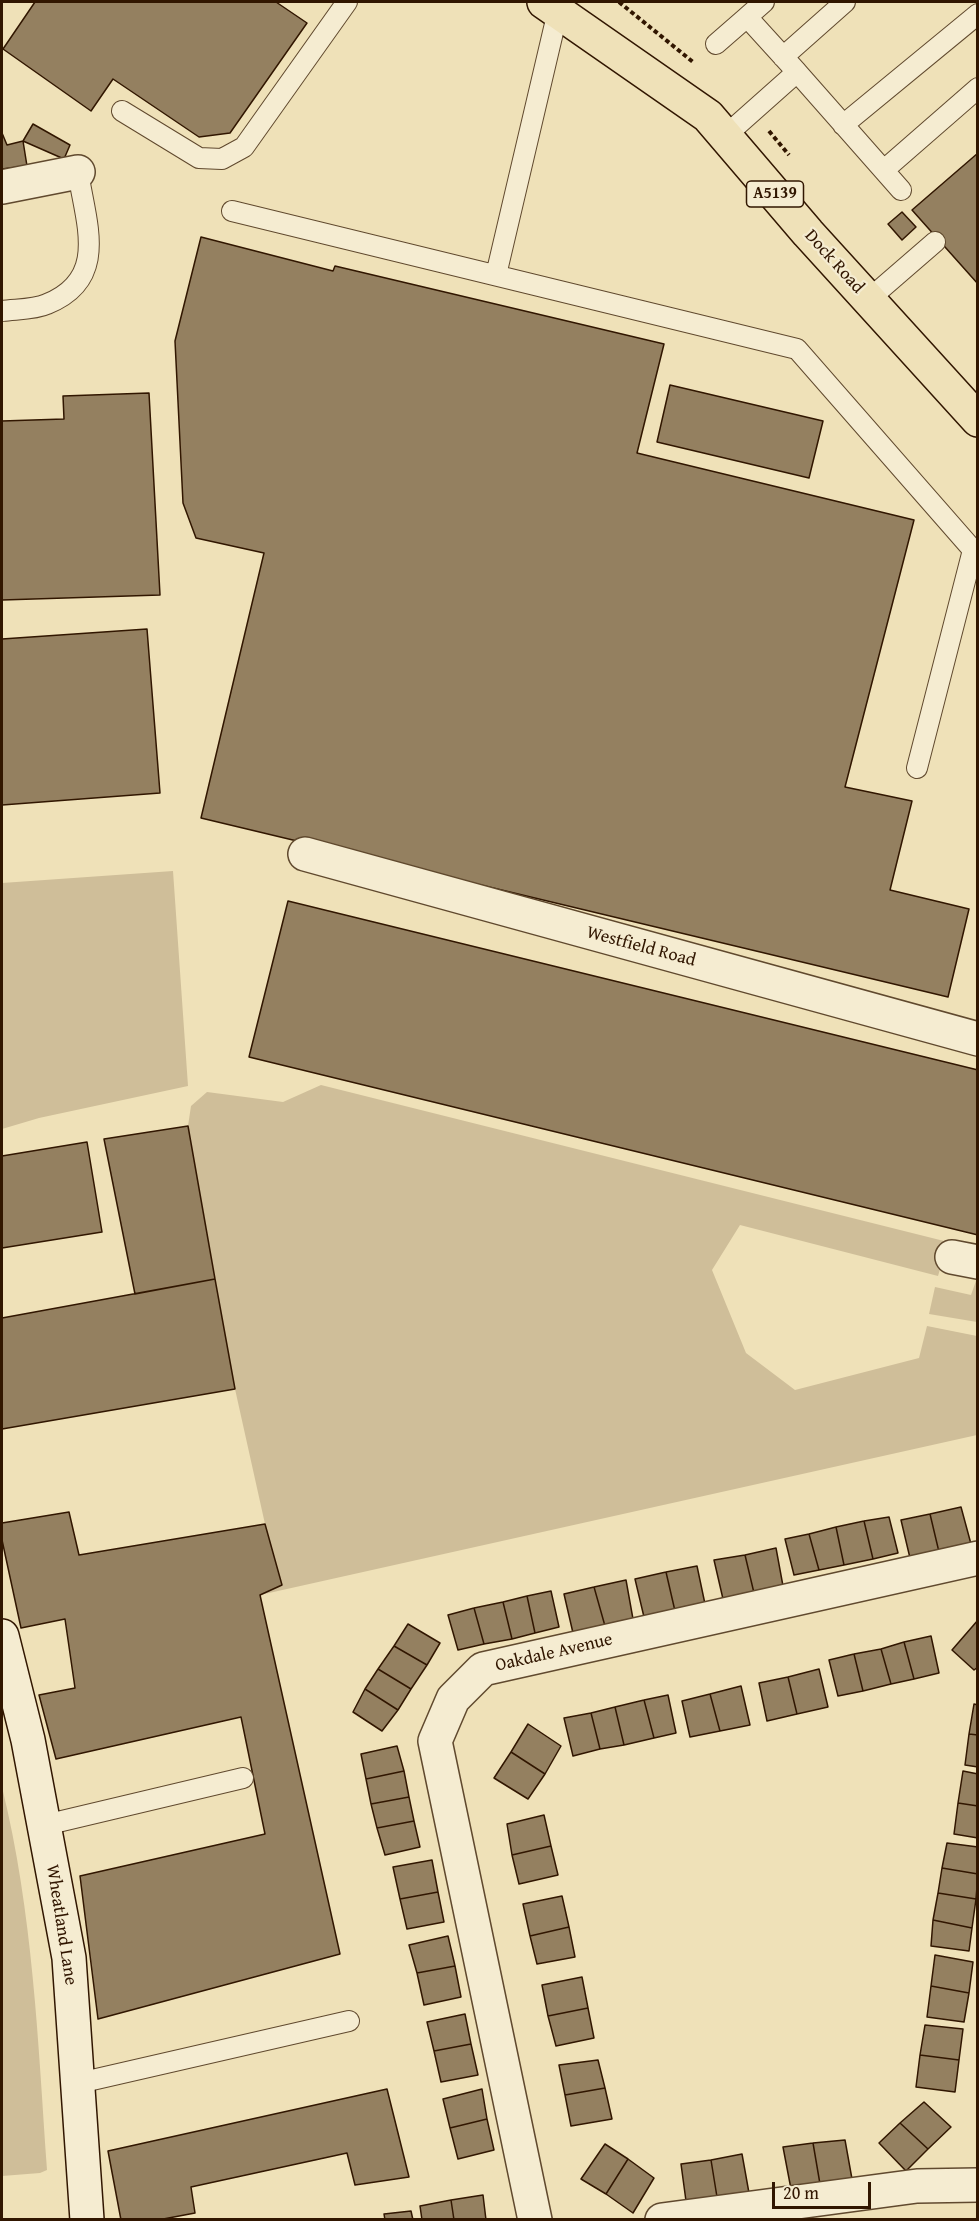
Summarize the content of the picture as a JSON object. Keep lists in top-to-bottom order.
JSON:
{
  "streets": {
    "highway": ["A5139", "Dock Road"],
    "street": ["Westfield Road", "Oakdale Avenue", "Wheatland Lane"]
  },
  "scale_bar": "20 m"
}
